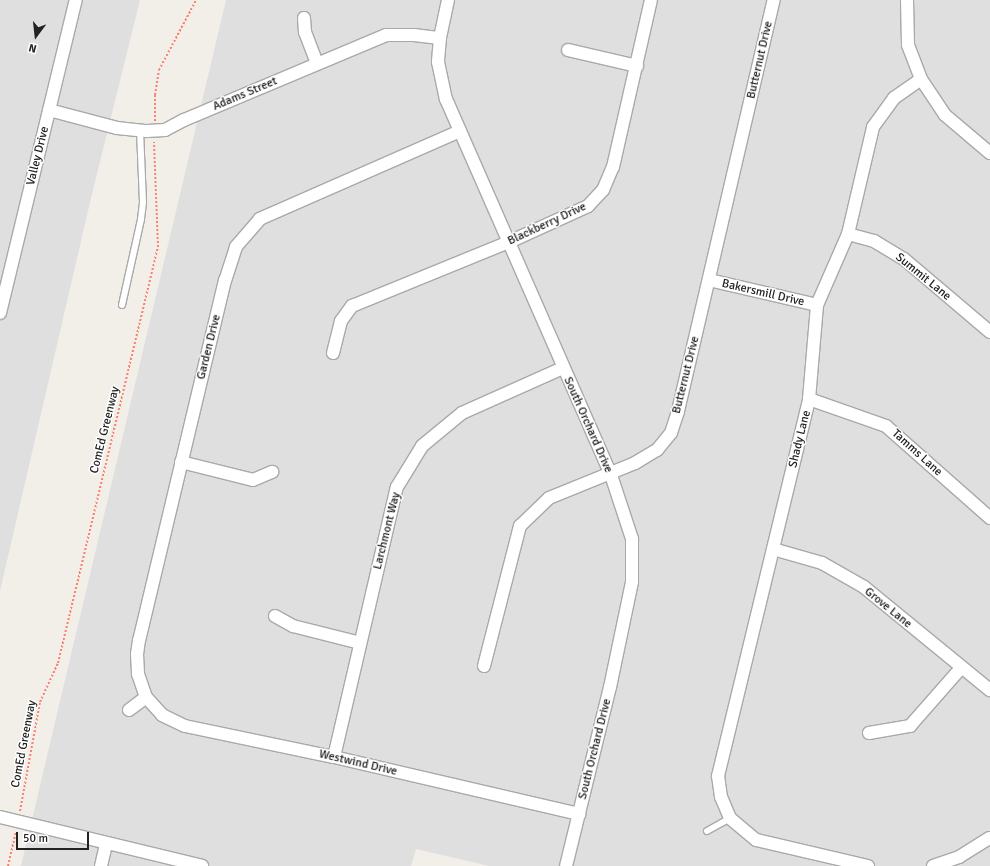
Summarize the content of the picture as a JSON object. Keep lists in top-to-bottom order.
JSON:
{
  "streets": {
    "street": [
      "Butternut Drive",
      "Adams Street",
      "Valley Drive",
      "Blackberry Drive",
      "Summit Lane",
      "Bakersmill Drive",
      "Garden Drive",
      "South Orchard Drive",
      "Shady Lane",
      "Tamms Lane",
      "Larchmont Way",
      "Grove Lane",
      "Westwind Drive"
    ],
    "path": ["ComEd Greenway"]
  },
  "crossings": [
    ["Butternut Drive", "Bakersmill Drive"],
    ["Butternut Drive", "South Orchard Drive"],
    ["Adams Street", "Valley Drive"],
    ["Adams Street", "South Orchard Drive"],
    ["Adams Street", "ComEd Greenway"],
    ["Blackberry Drive", "South Orchard Drive"],
    ["Summit Lane", "Shady Lane"],
    ["Bakersmill Drive", "Shady Lane"],
    ["Garden Drive", "South Orchard Drive"],
    ["Garden Drive", "Westwind Drive"],
    ["South Orchard Drive", "Larchmont Way"],
    ["South Orchard Drive", "Westwind Drive"],
    ["Shady Lane", "Tamms Lane"],
    ["Shady Lane", "Grove Lane"],
    ["Larchmont Way", "Westwind Drive"]
  ],
  "scale_bar": "50 m",
  "north": "bottom"
}
